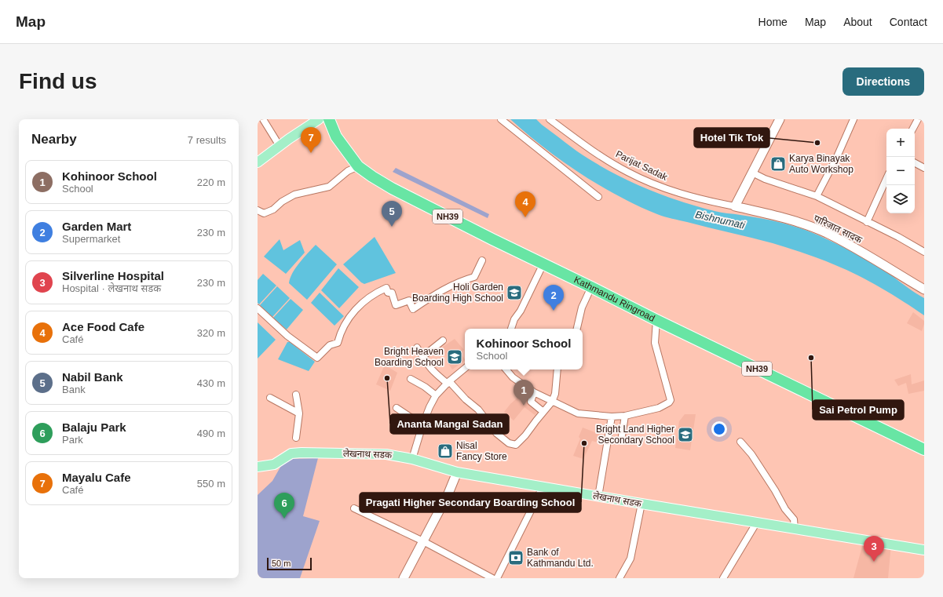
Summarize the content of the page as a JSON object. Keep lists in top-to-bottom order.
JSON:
{
  "streets": {
    "highway": ["NH39", "Kathmandu Ringroad"],
    "main road": ["लेखनाथ सडक"],
    "street": ["Parijat Sadak", "पारिजात सादक"]
  },
  "crossings": [
    ["Parijat Sadak", "पारिजात सादक"]
  ],
  "water": ["Bishnumati"],
  "places": {
    "other": [
      "Hotel Tik Tok",
      "Sai Petrol Pump",
      "Ananta Mangal Sadan",
      "Pragati Higher Secondary Boarding School"
    ],
    "shop": ["Karya Binayak Auto Workshop", "Nisal Fancy Store"],
    "school or university": ["Holi Garden Boarding High School", "Bright Heaven Boarding School", "Bright Land Higher Secondary School"],
    "bank": ["Bank of Kathmandu Ltd."]
  },
  "scale_bar": "50 m",
  "page": {
    "header": "Map",
    "nav": [
      "Home",
      "Map",
      "About",
      "Contact"
    ],
    "buttons": "Directions",
    "title": "Find us",
    "heading": ["Nearby", "7 results"],
    "pins": [
      "7",
      "4",
      "5",
      "2",
      "1",
      "6",
      "3"
    ],
    "map_buttons": ["+", "−"],
    "list": [
      {
        "mark": "1",
        "name": "Kohinoor School",
        "note": "School",
        "value": "220 m"
      },
      {
        "mark": "2",
        "name": "Garden Mart",
        "note": "Supermarket",
        "value": "230 m"
      },
      {
        "mark": "3",
        "name": "Silverline Hospital",
        "note": "Hospital · लेखनाथ सडक",
        "value": "230 m"
      },
      {
        "mark": "4",
        "name": "Ace Food Cafe",
        "note": "Café",
        "value": "320 m"
      },
      {
        "mark": "5",
        "name": "Nabil Bank",
        "note": "Bank",
        "value": "430 m"
      },
      {
        "mark": "6",
        "name": "Balaju Park",
        "note": "Park",
        "value": "490 m"
      },
      {
        "mark": "7",
        "name": "Mayalu Cafe",
        "note": "Café",
        "value": "550 m"
      }
    ],
    "popup": ["Kohinoor School", "School"],
    "scale": "50 m"
  }
}
